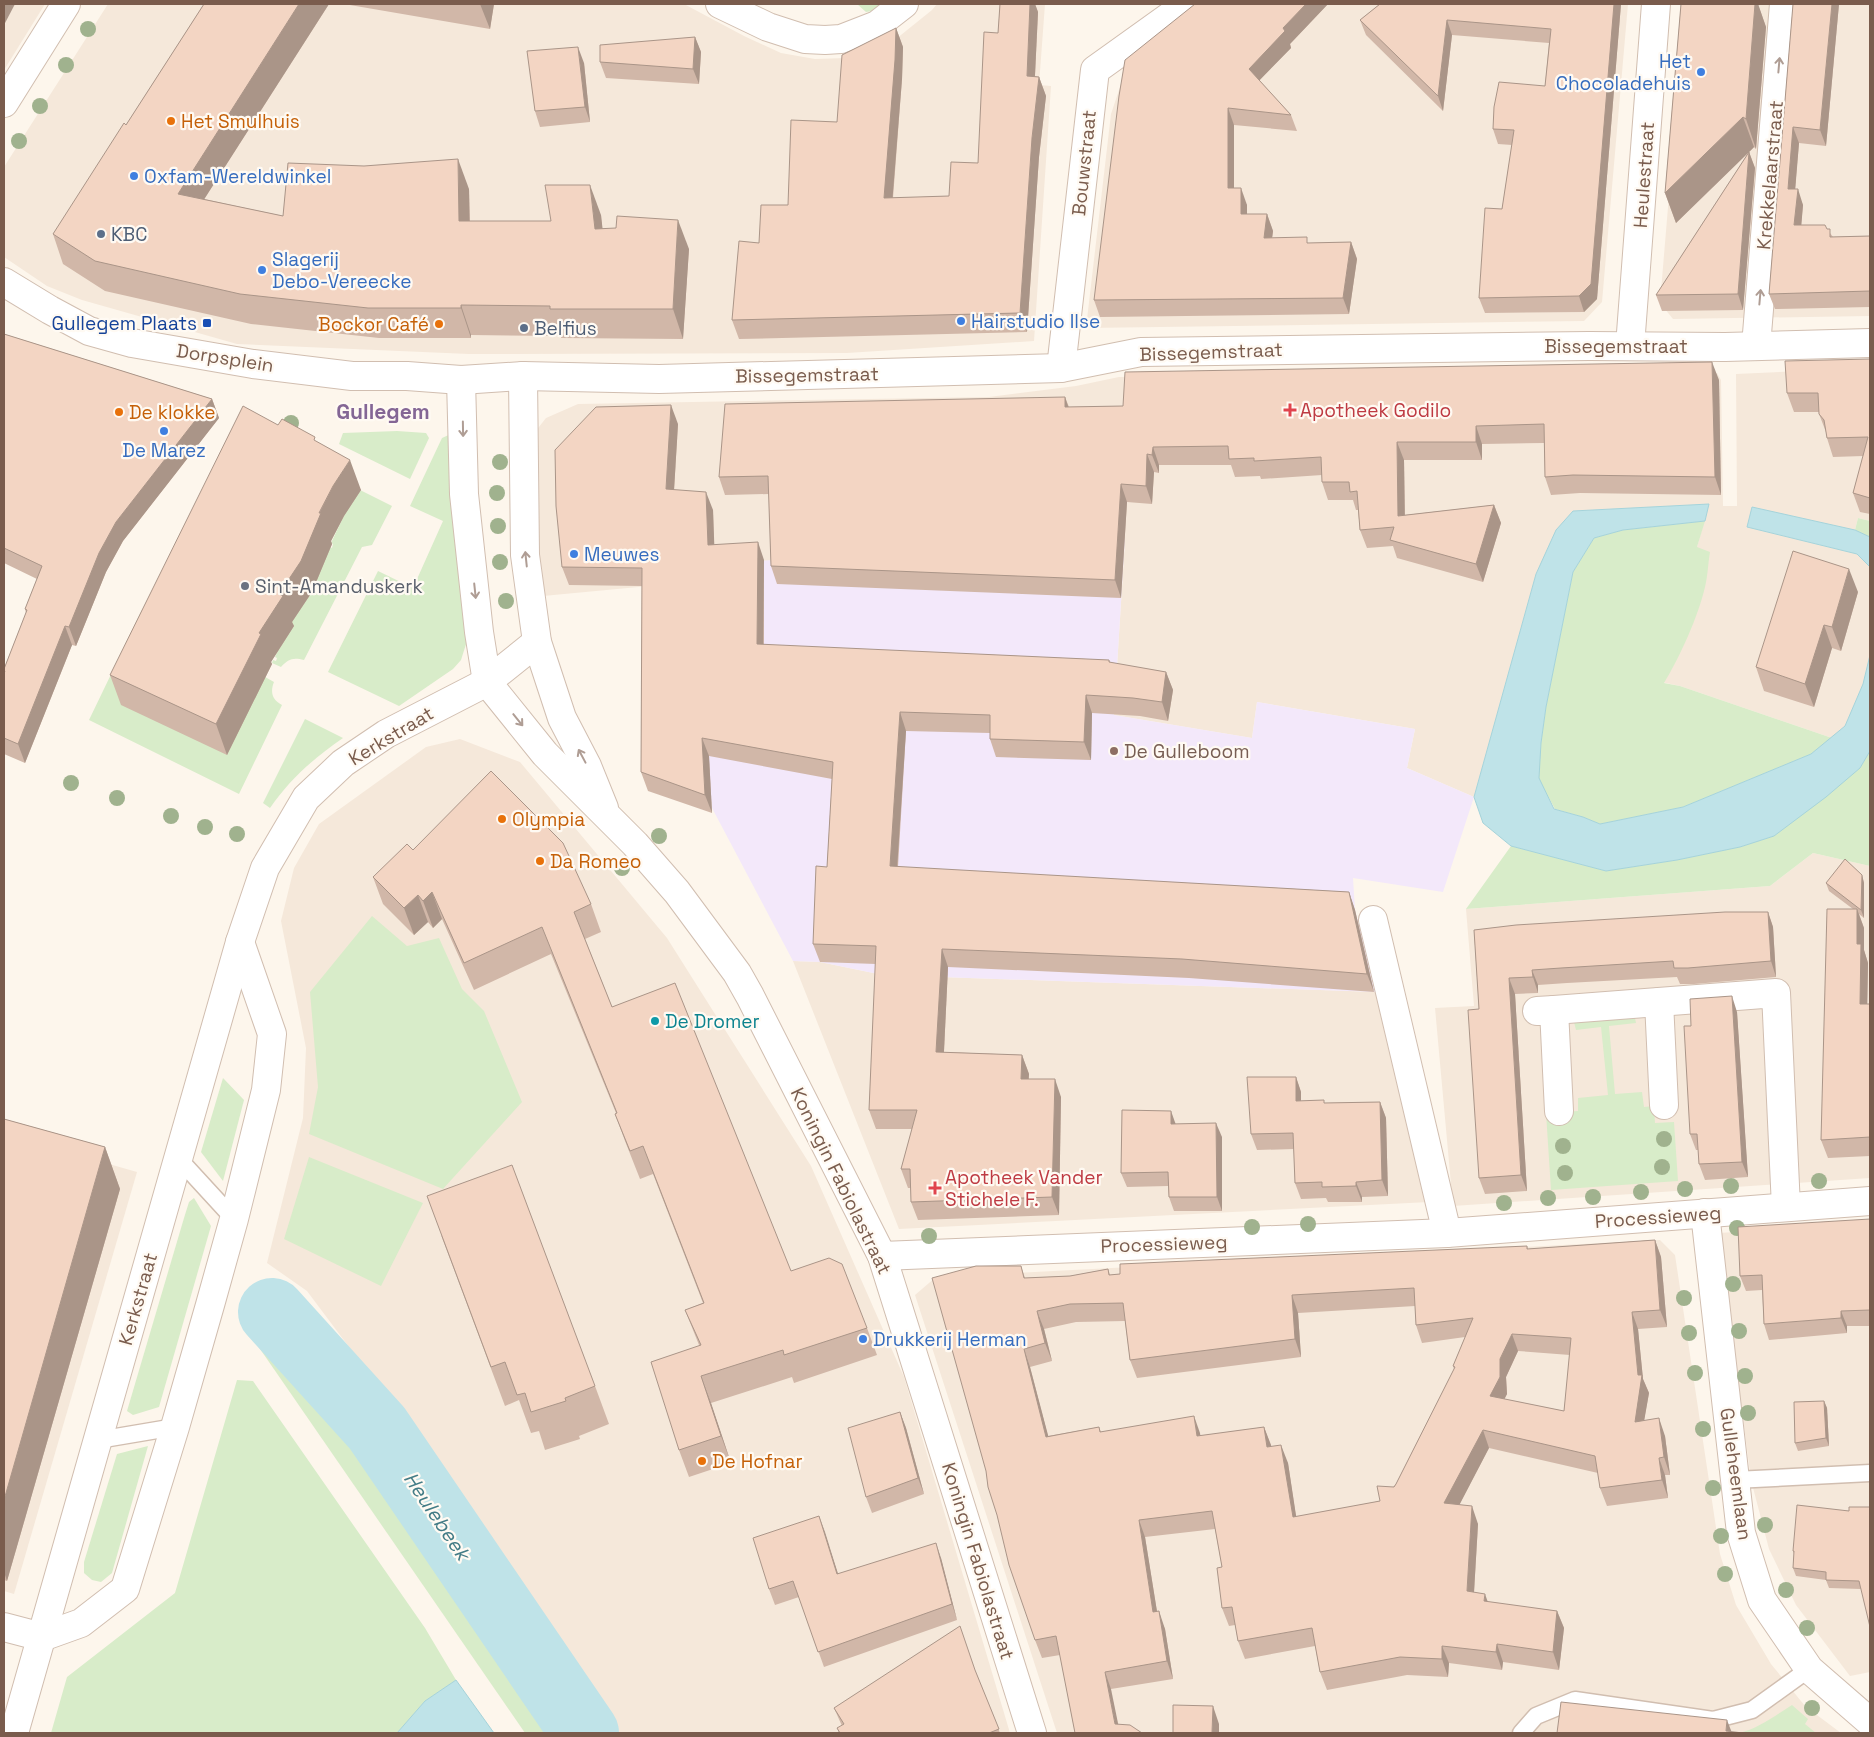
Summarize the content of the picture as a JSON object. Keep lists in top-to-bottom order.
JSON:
{
  "streets": {
    "street": [
      "Bouwstraat",
      "Heulestraat",
      "Krekkelaarstraat",
      "Bissegemstraat",
      "Dorpsplein",
      "Kerkstraat",
      "Koningin Fabiolastraat",
      "Processieweg",
      "Gulleheemlaan"
    ]
  },
  "crossings": [
    ["Bouwstraat", "Bissegemstraat"],
    ["Heulestraat", "Bissegemstraat"],
    ["Krekkelaarstraat", "Bissegemstraat"],
    ["Bissegemstraat", "Dorpsplein"],
    ["Kerkstraat", "Koningin Fabiolastraat"],
    ["Koningin Fabiolastraat", "Processieweg"],
    ["Processieweg", "Gulleheemlaan"]
  ],
  "one_way": ["Krekkelaarstraat"],
  "districts": ["Gullegem"],
  "water": ["Heulebeek"],
  "places": {
    "other": [
      "Het Chocoladehuis",
      "Het Smulhuis",
      "Oxfam-Wereldwinkel",
      "KBC",
      "Slagerij Debo-Vereecke",
      "Hairstudio Ilse",
      "Bockor Café",
      "Belfius",
      "De klokke",
      "De Marez",
      "Meuwes",
      "Sint-Amanduskerk",
      "De Gulleboom",
      "Olympia",
      "Da Romeo",
      "De Dromer",
      "Drukkerij Herman",
      "De Hofnar"
    ],
    "transit": ["Gullegem Plaats"],
    "health": ["Apotheek Godilo", "Apotheek Vander Stichele F."]
  }
}
